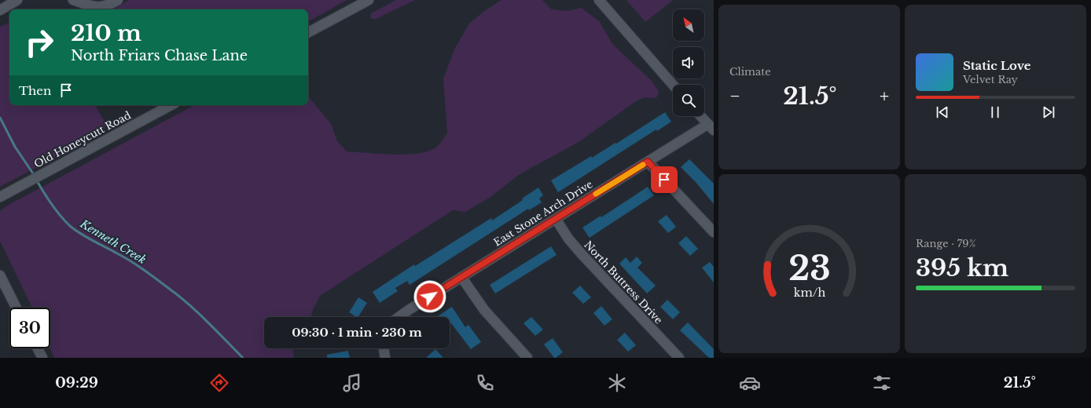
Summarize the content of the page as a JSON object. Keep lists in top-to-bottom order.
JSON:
{
  "streets": {
    "street": ["Old Honeycutt Road", "East Stone Arch Drive", "North Buttress Drive"]
  },
  "crossings": [
    ["East Stone Arch Drive", "North Buttress Drive"]
  ],
  "water": ["Kenneth Creek"],
  "north": "top left",
  "page": {
    "tile": [
      "Climate",
      ["Range · 79%", "395 km"]
    ],
    "turn": ["210 m", "North Friars Chase Lane"],
    "song": ["Static Love", "Velvet Ray"],
    "then": "Then",
    "heat": ["−", "21.5°", "+"],
    "limit": "30",
    "trip": "09:30 · 1 min · 230 m",
    "tabs": ["09:29", "21.5°"],
    "gauge": ["23", "km/h"]
  }
}
